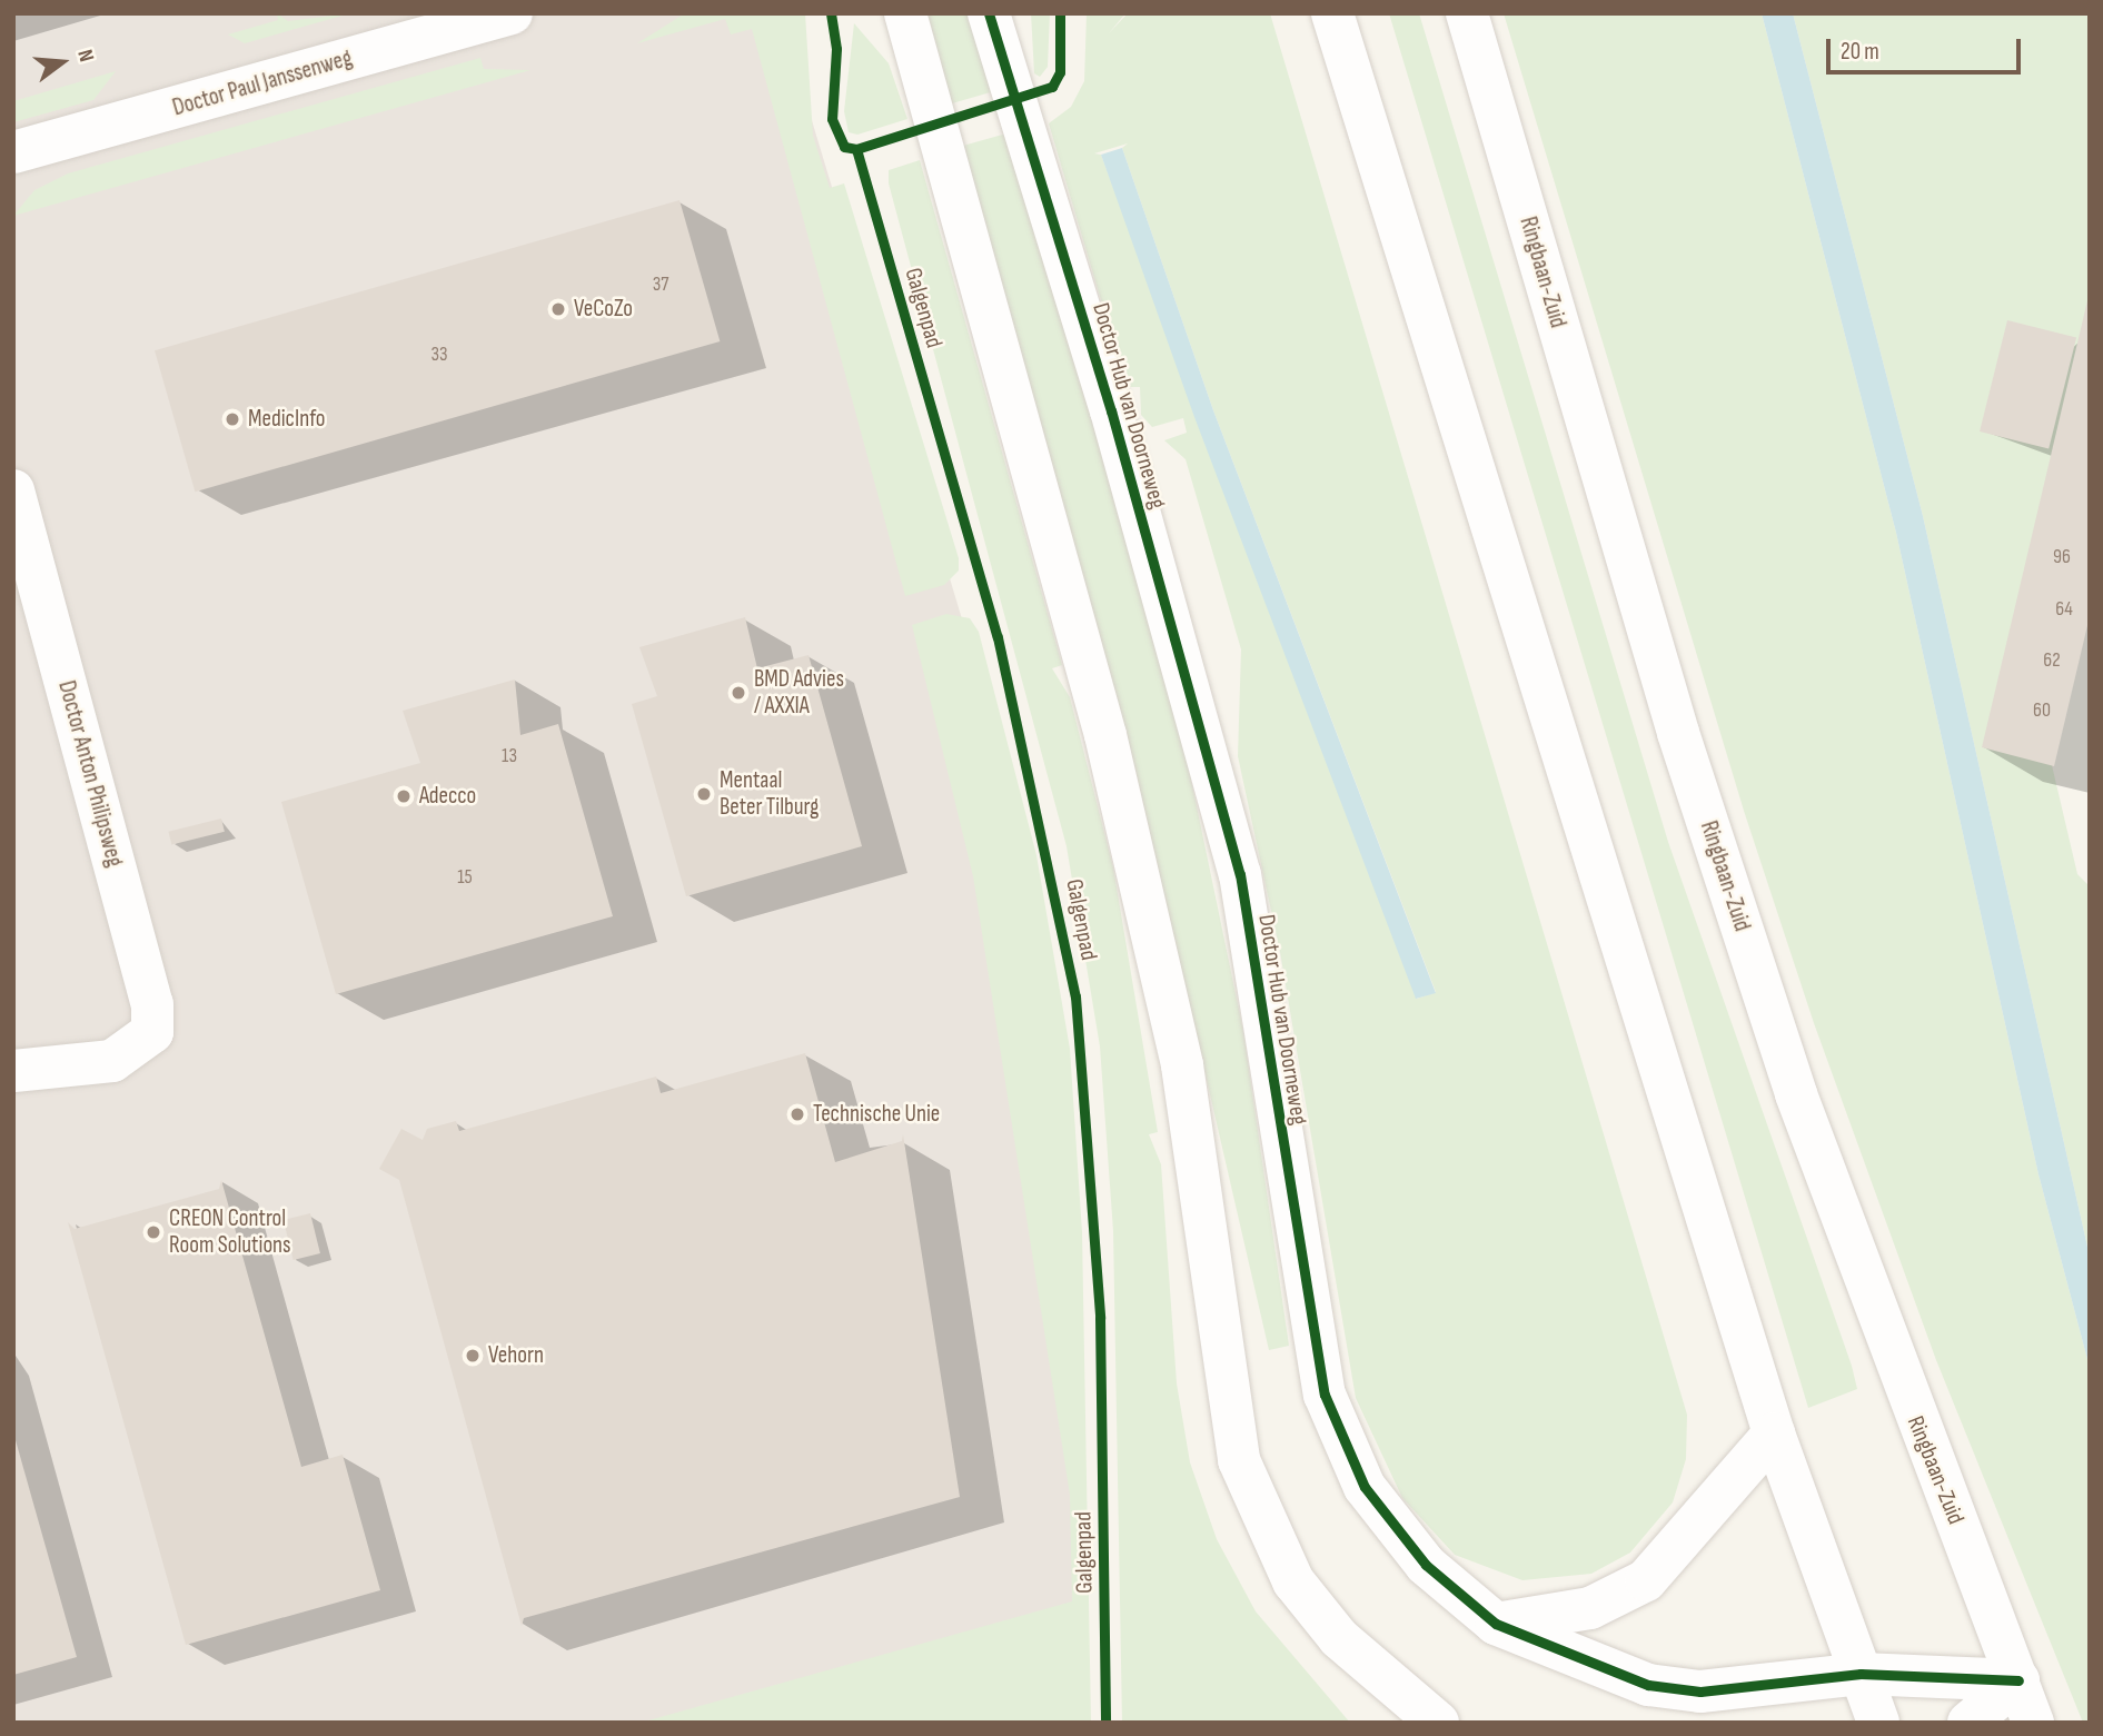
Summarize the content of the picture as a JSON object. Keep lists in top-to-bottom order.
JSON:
{
  "streets": {
    "street": [
      "Doctor Paul Janssenweg",
      "Ringbaan-Zuid",
      "Doctor Hub van Doorneweg",
      "Doctor Anton Philipsweg"
    ],
    "cycle path": ["Galgenpad"]
  },
  "crossings": [
    ["Ringbaan-Zuid", "Doctor Hub van Doorneweg"]
  ],
  "places": [
    "VeCoZo",
    "MedicInfo",
    "BMD Advies / AXXIA",
    "Mentaal Beter Tilburg",
    "Adecco",
    "Technische Unie",
    "CREON Control Room Solutions",
    "Vehorn"
  ],
  "house_numbers": [
    "37",
    "33",
    "96",
    "64",
    "62",
    "60",
    "13",
    "15"
  ],
  "scale_bar": "20 m",
  "north": "right"
}
